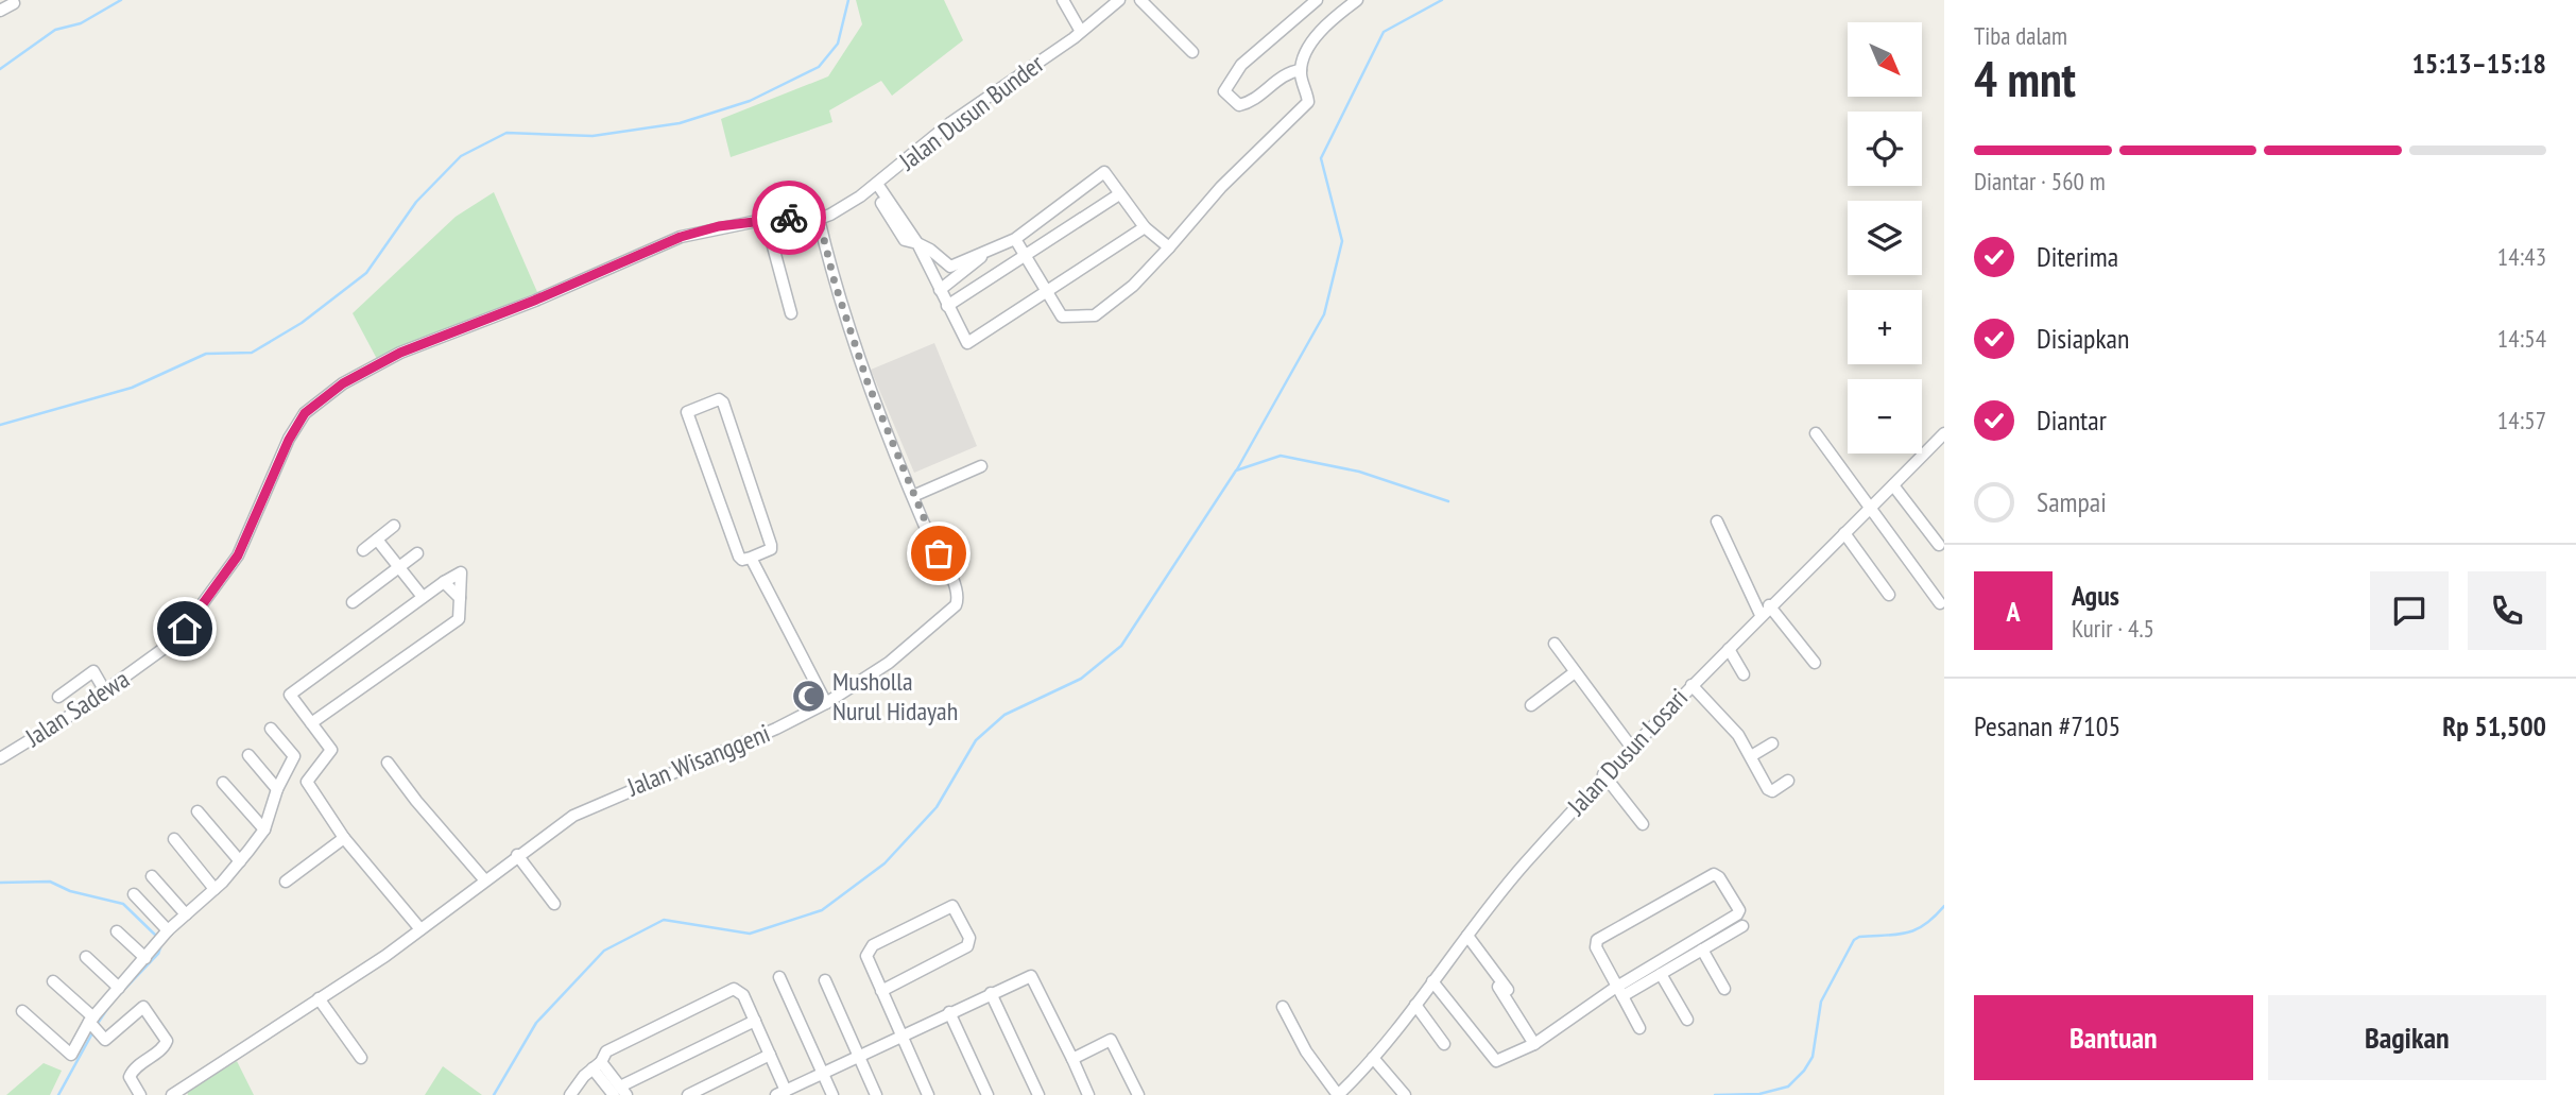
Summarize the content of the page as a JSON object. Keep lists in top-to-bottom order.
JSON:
{
  "streets": {
    "street": [
      "Jalan Dusun Bunder",
      "Jalan Sadewa",
      "Jalan Dusun Losari",
      "Jalan Wisanggeni"
    ]
  },
  "crossings": [
    ["Jalan Dusun Bunder", "Jalan Sadewa"],
    ["Jalan Dusun Bunder", "Jalan Wisanggeni"],
    ["Jalan Sadewa", "Jalan Wisanggeni"]
  ],
  "places": {
    "mosque": ["Musholla Nurul Hidayah"]
  },
  "north": "bottom right",
  "page": {
    "heading": ["4 mnt", "Tiba dalam", "15:13–15:18"],
    "panel": [
      "Agus",
      "Kurir · 4.5",
      "Pesanan #7105",
      "Rp 51,500"
    ],
    "map_buttons": ["+", "−"],
    "bar": "Diantar · 560 m",
    "list": [
      ["Diterima", "14:43"],
      ["Disiapkan", "14:54"],
      ["Diantar", "14:57"],
      "Sampai"
    ],
    "round": "A",
    "buttons": ["Bantuan", "Bagikan"]
  }
}
